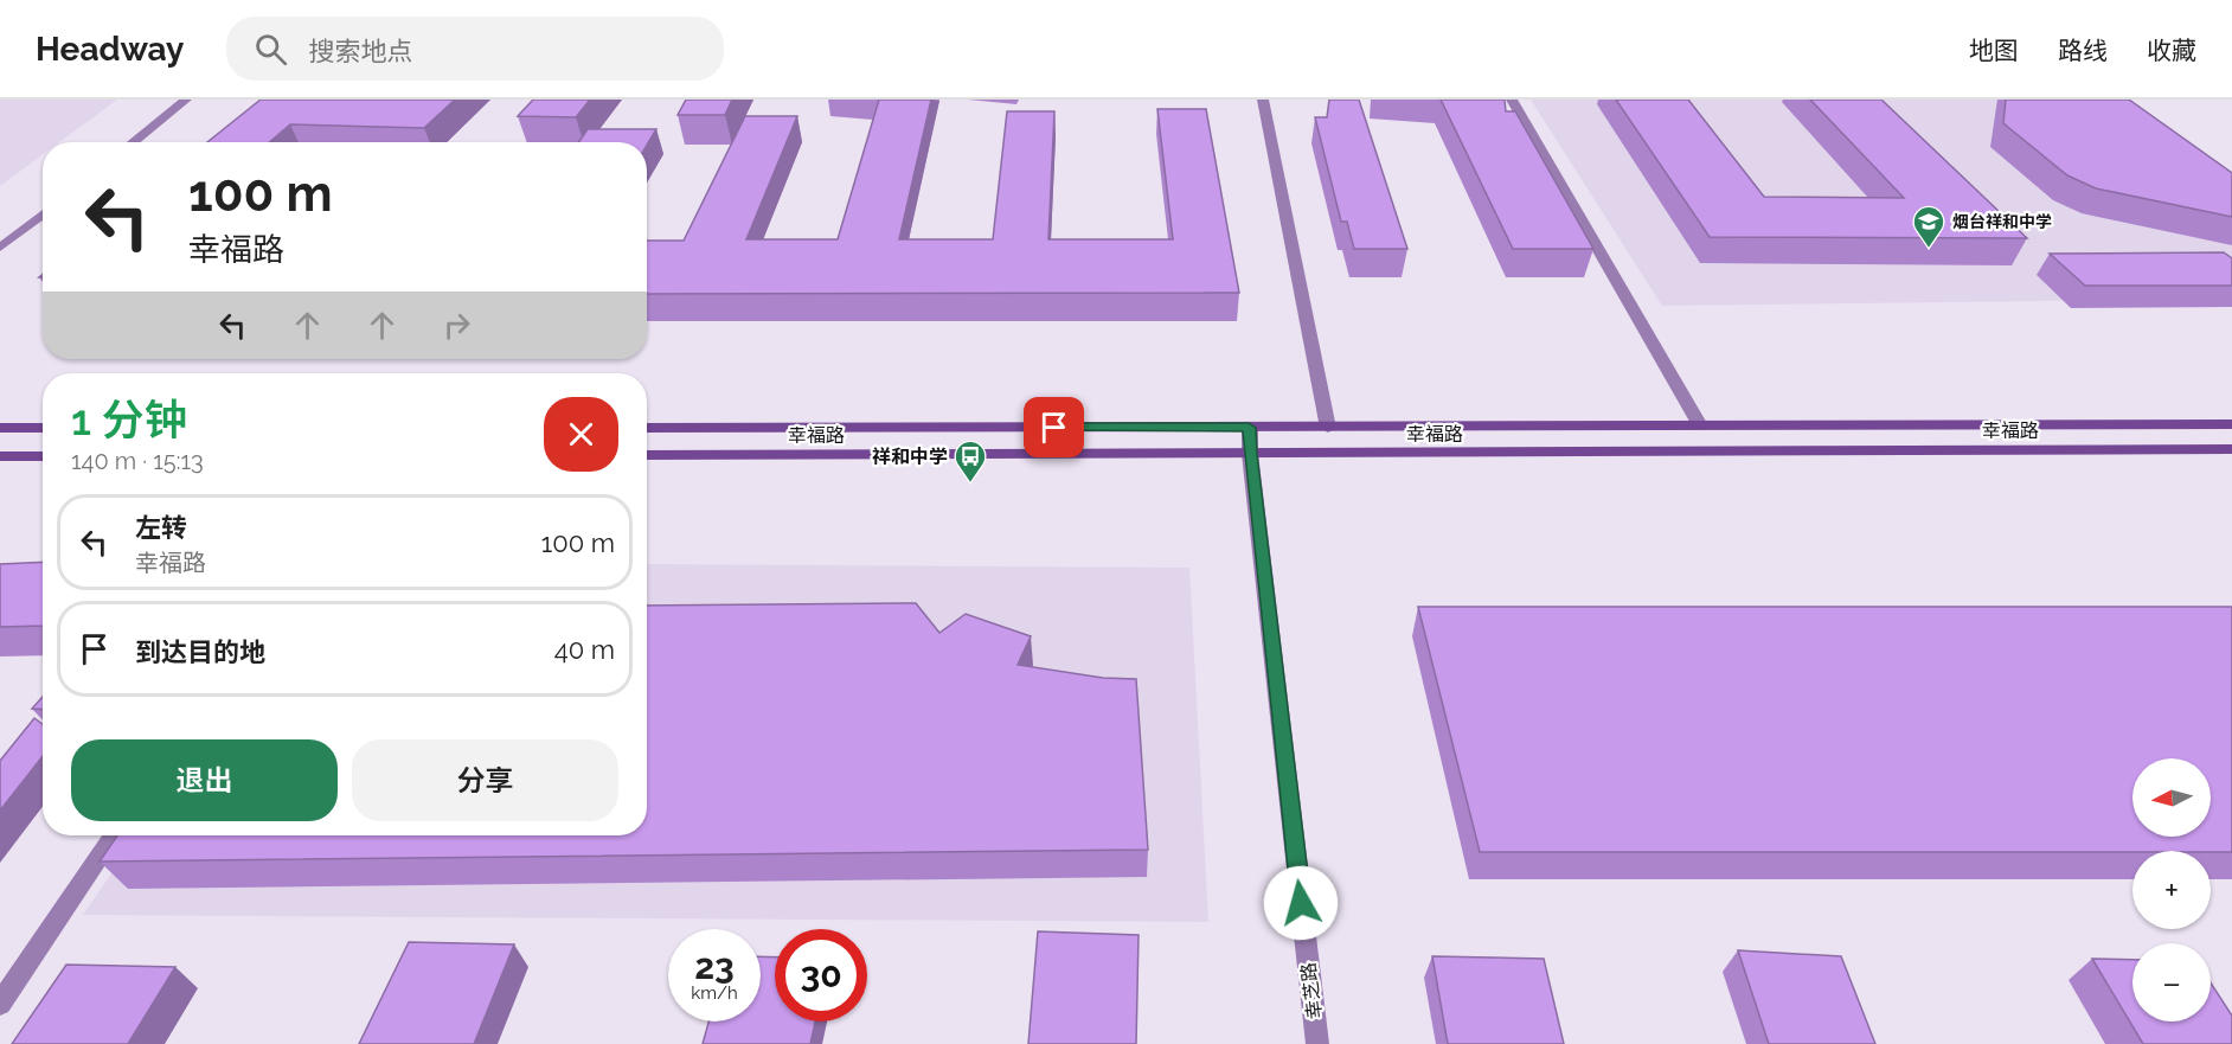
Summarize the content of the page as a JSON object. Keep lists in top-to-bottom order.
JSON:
{
  "streets": {
    "main road": ["幸福路"],
    "street": ["幸芝路"]
  },
  "crossings": [
    ["幸福路", "幸芝路"]
  ],
  "places": {
    "school or university": ["烟台祥和中学"],
    "bus stop": ["祥和中学"]
  },
  "north": "left",
  "page": {
    "header": "Headway",
    "search": "搜索地点",
    "nav": ["地图", "路线", "收藏"],
    "turn": ["100 m", "幸福路"],
    "heading": ["1 分钟", "140 m · 15:13"],
    "list": [
      {
        "name": "左转",
        "note": "幸福路",
        "value": "100 m"
      },
      {
        "name": "到达目的地",
        "value": "40 m"
      }
    ],
    "buttons": ["退出", "分享"],
    "map_buttons": ["+", "−"],
    "speed": "23 km/h",
    "limit": "30"
  }
}
